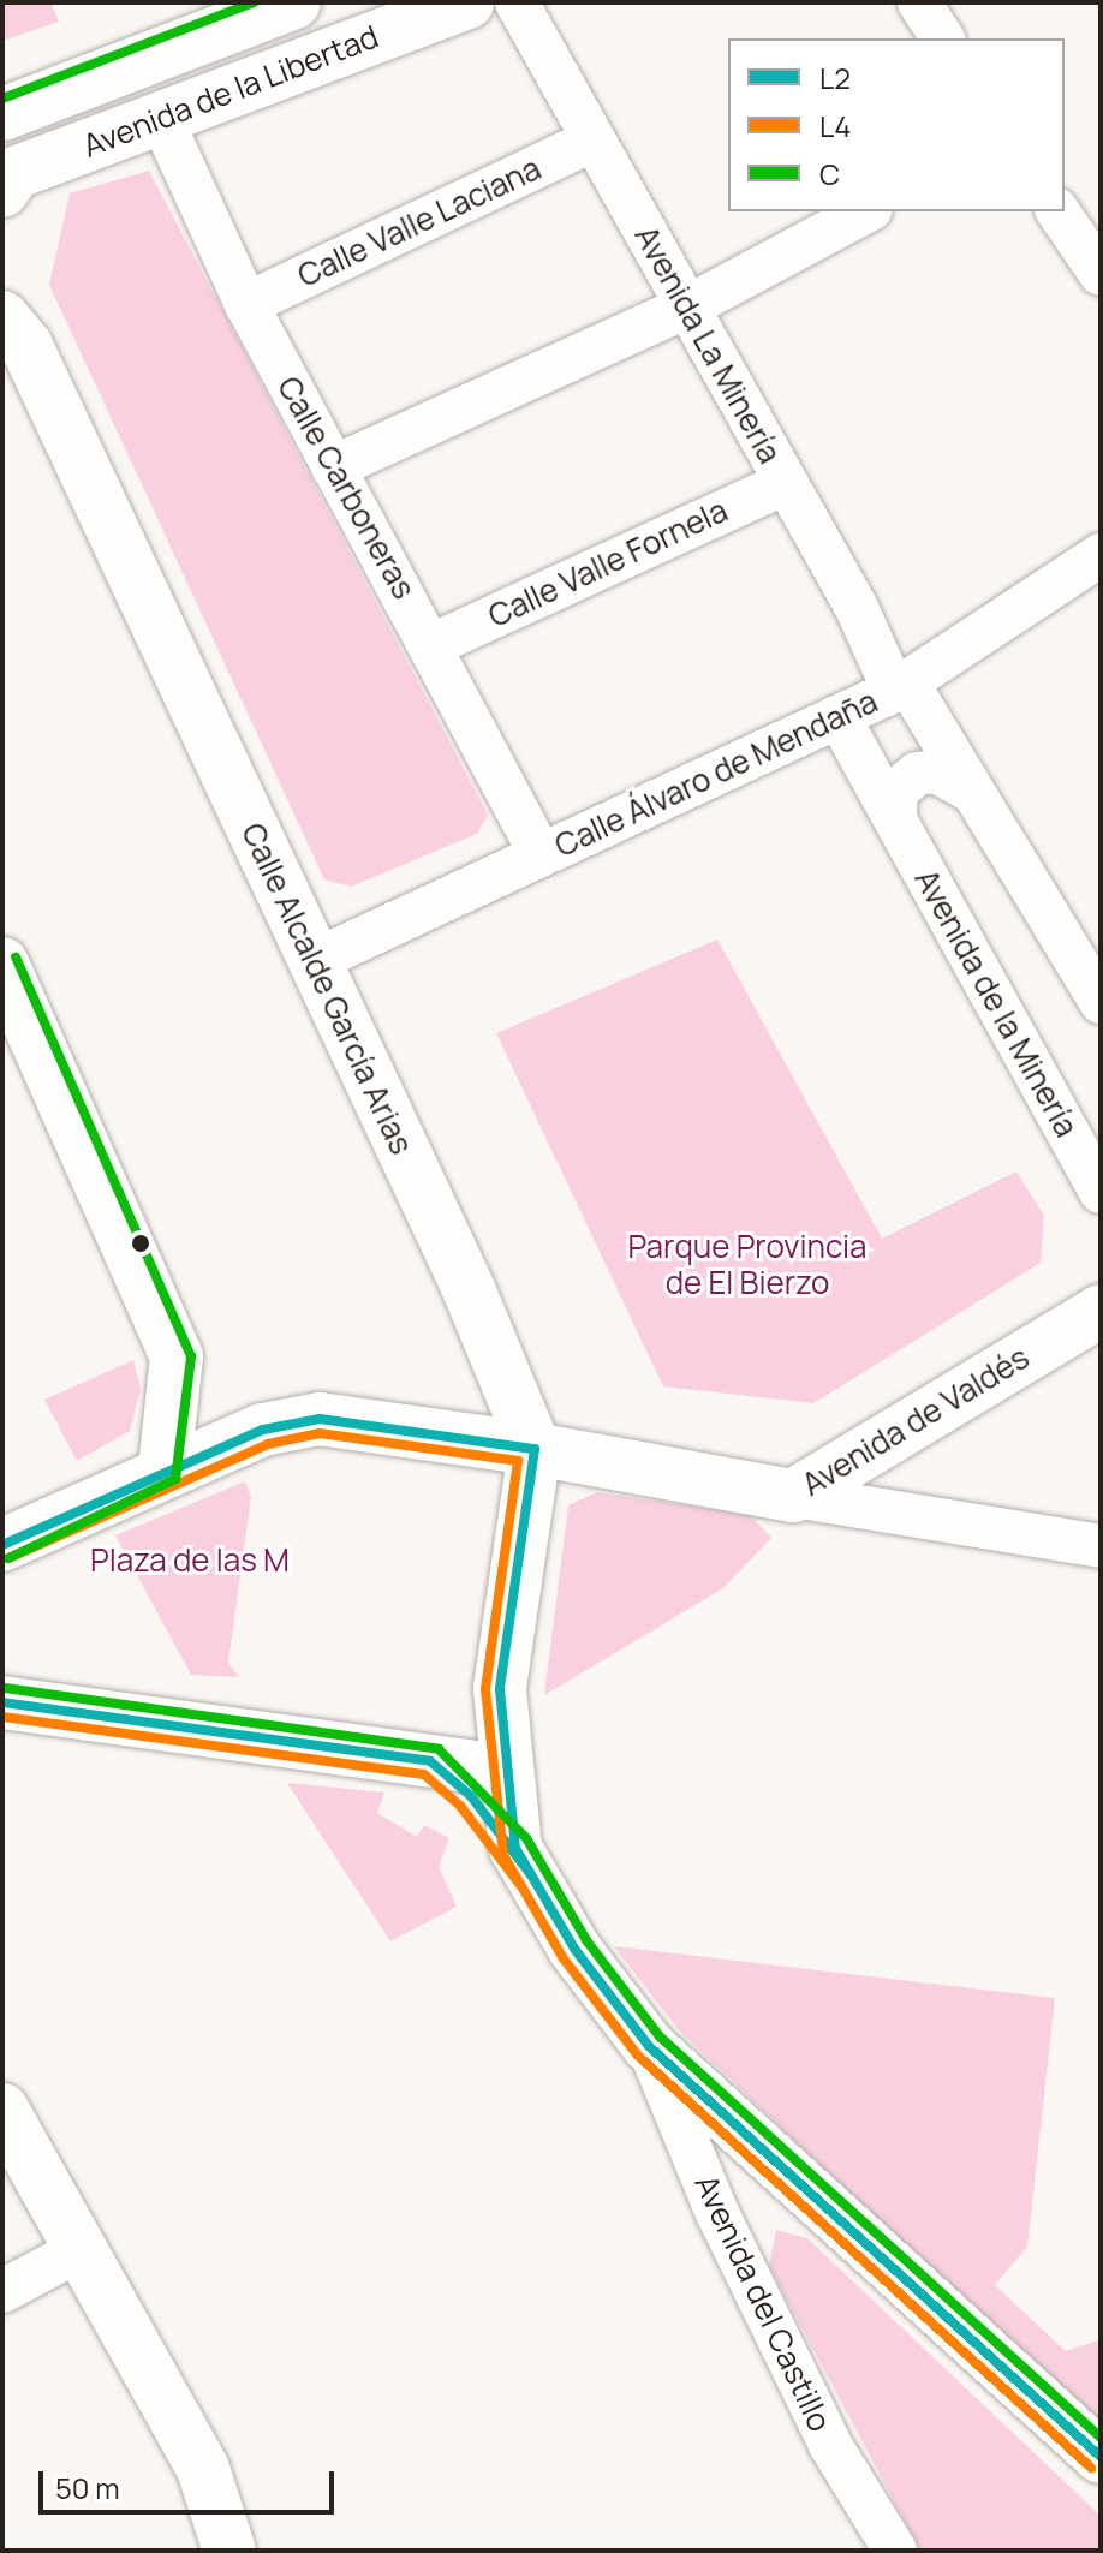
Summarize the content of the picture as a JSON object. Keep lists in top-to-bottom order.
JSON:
{
  "streets": {
    "main road": [
      "Avenida de la Libertad",
      "Calle Alcalde García Arias",
      "Avenida de Valdés",
      "Avenida del Castillo"
    ],
    "street": [
      "Calle Valle Laciana",
      "Avenida La Minería",
      "Calle Carboneras",
      "Calle Valle Fornela",
      "Calle Álvaro de Mendaña",
      "Avenida de la Minería"
    ]
  },
  "crossings": [
    ["Avenida de la Libertad", "Calle Carboneras"],
    ["Calle Valle Laciana", "Avenida La Minería"],
    ["Calle Valle Laciana", "Calle Carboneras"],
    ["Avenida La Minería", "Calle Valle Fornela"],
    ["Avenida La Minería", "Calle Álvaro de Mendaña"],
    ["Calle Carboneras", "Calle Valle Fornela"],
    ["Calle Carboneras", "Calle Álvaro de Mendaña"],
    ["Calle Álvaro de Mendaña", "Calle Alcalde García Arias"],
    ["Calle Álvaro de Mendaña", "Avenida de la Minería"],
    ["Calle Alcalde García Arias", "Avenida de Valdés"]
  ],
  "parks": ["Parque Provincia de El Bierzo", "Plaza de las M"],
  "lines": ["transit line C", "transit line L2", "transit line L4"],
  "legend": ["L2", "L4", "C"],
  "scale_bar": "50 m"
}
